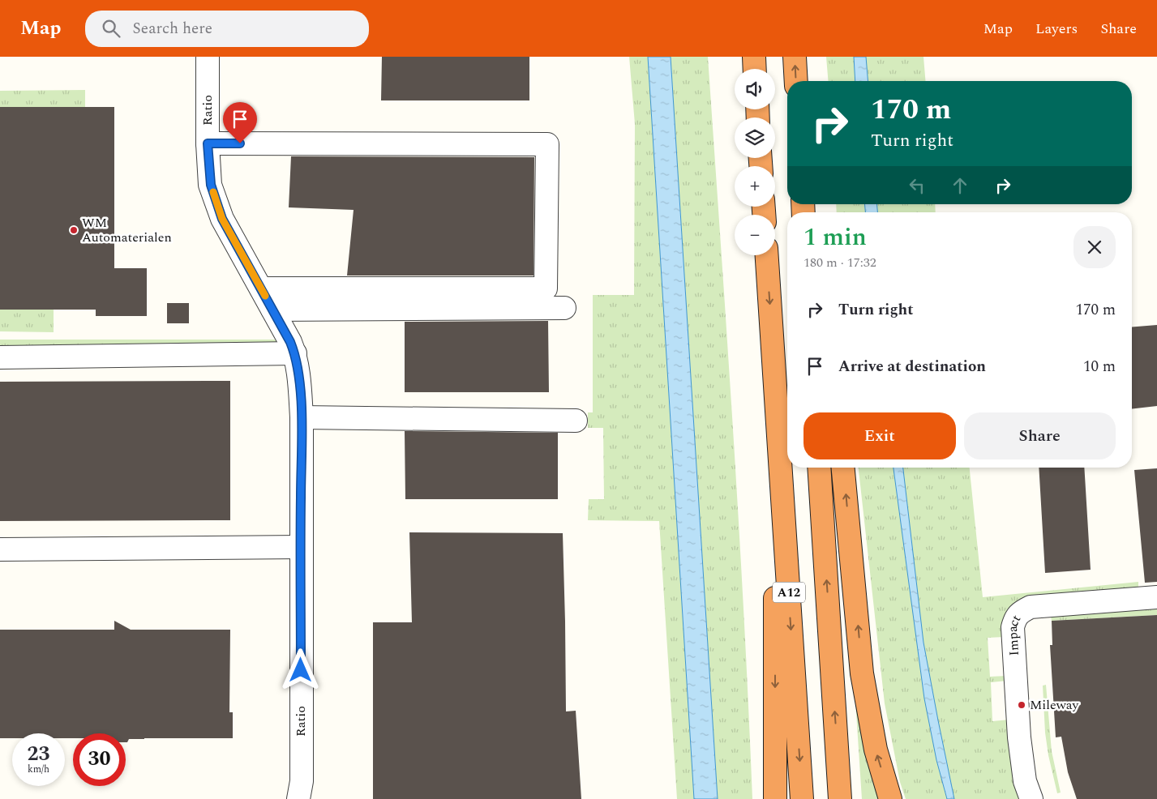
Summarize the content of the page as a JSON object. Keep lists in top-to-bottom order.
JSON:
{
  "streets": {
    "highway": ["A12"],
    "street": ["Ratio", "Impact"]
  },
  "places": ["WM Automaterialen", "Mileway"],
  "page": {
    "header": "Map",
    "search": "Search here",
    "nav": ["Map", "Layers", "Share"],
    "map_buttons": ["+", "−"],
    "turn": ["170 m", "Turn right"],
    "heading": ["1 min", "180 m · 17:32"],
    "list": [
      {
        "name": "Turn right",
        "value": "170 m"
      },
      {
        "name": "Arrive at destination",
        "value": "10 m"
      }
    ],
    "buttons": ["Exit", "Share"],
    "speed": "23 km/h",
    "limit": "30"
  }
}
